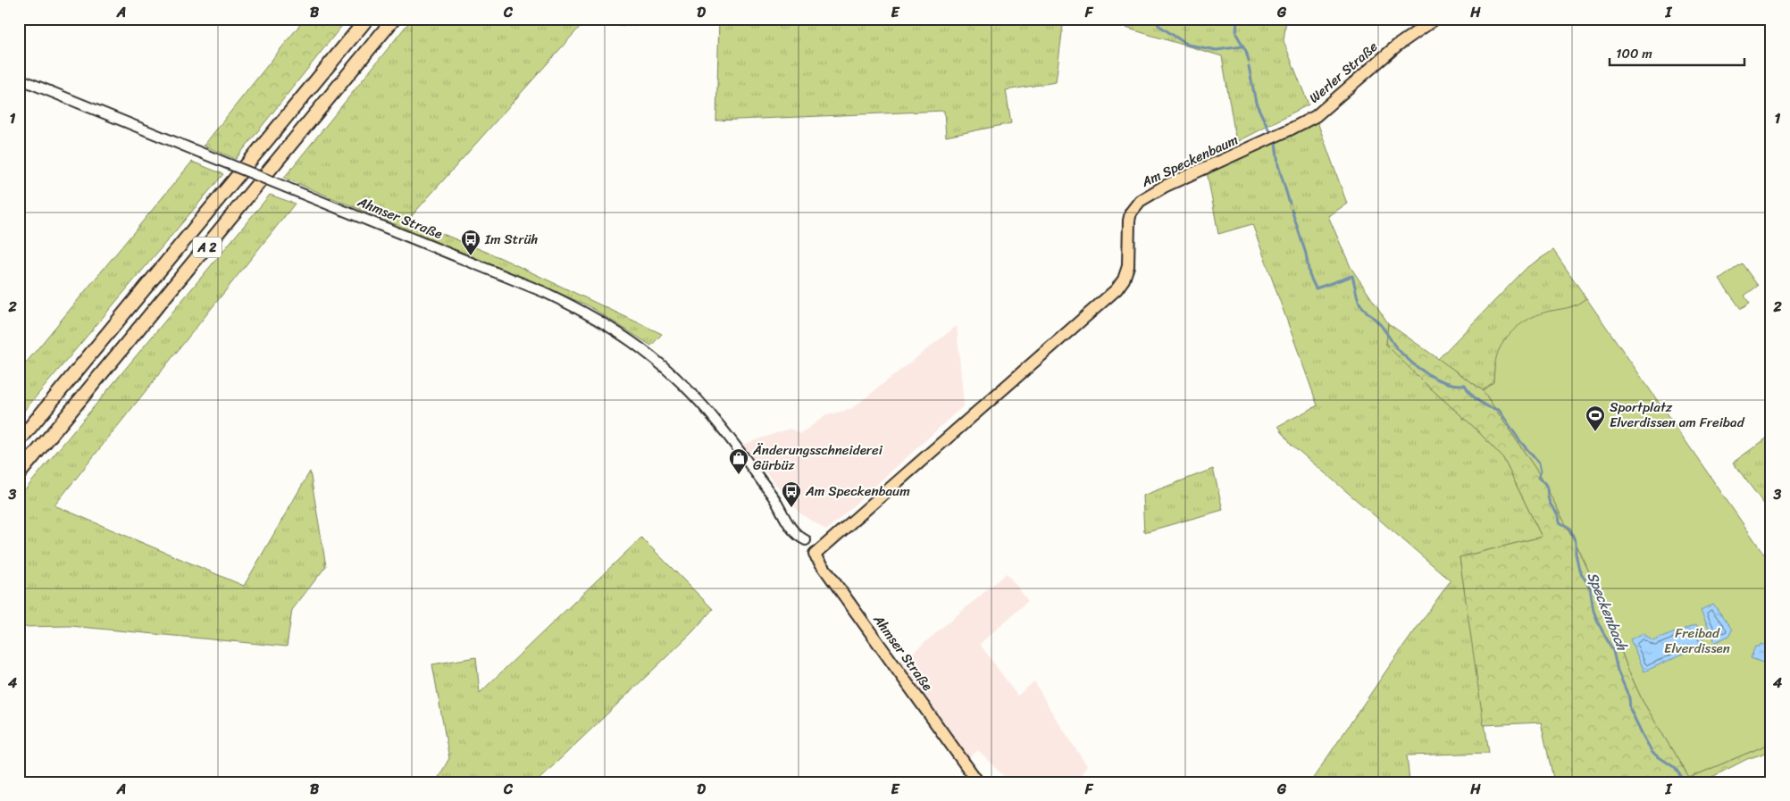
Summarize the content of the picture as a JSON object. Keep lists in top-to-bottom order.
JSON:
{
  "streets": {
    "highway": ["A 2"],
    "main road": ["Werler Straße", "Am Speckenbaum", "Ahmser Straße"]
  },
  "crossings": [
    ["Werler Straße", "Am Speckenbaum"],
    ["Am Speckenbaum", "Ahmser Straße"]
  ],
  "water": ["Speckenbach"],
  "parks": ["Freibad Elverdissen"],
  "places": {
    "bus stop": ["Im Strüh", "Am Speckenbaum"],
    "sports": ["Sportplatz Elverdissen am Freibad"],
    "shop": ["Änderungsschneiderei Gürbüz"]
  },
  "scale_bar": "100 m",
  "grid": {
    "columns": [
      "A",
      "B",
      "C",
      "D",
      "E",
      "F",
      "G",
      "H",
      "I"
    ],
    "rows": [
      "1",
      "2",
      "3",
      "4"
    ]
  }
}
